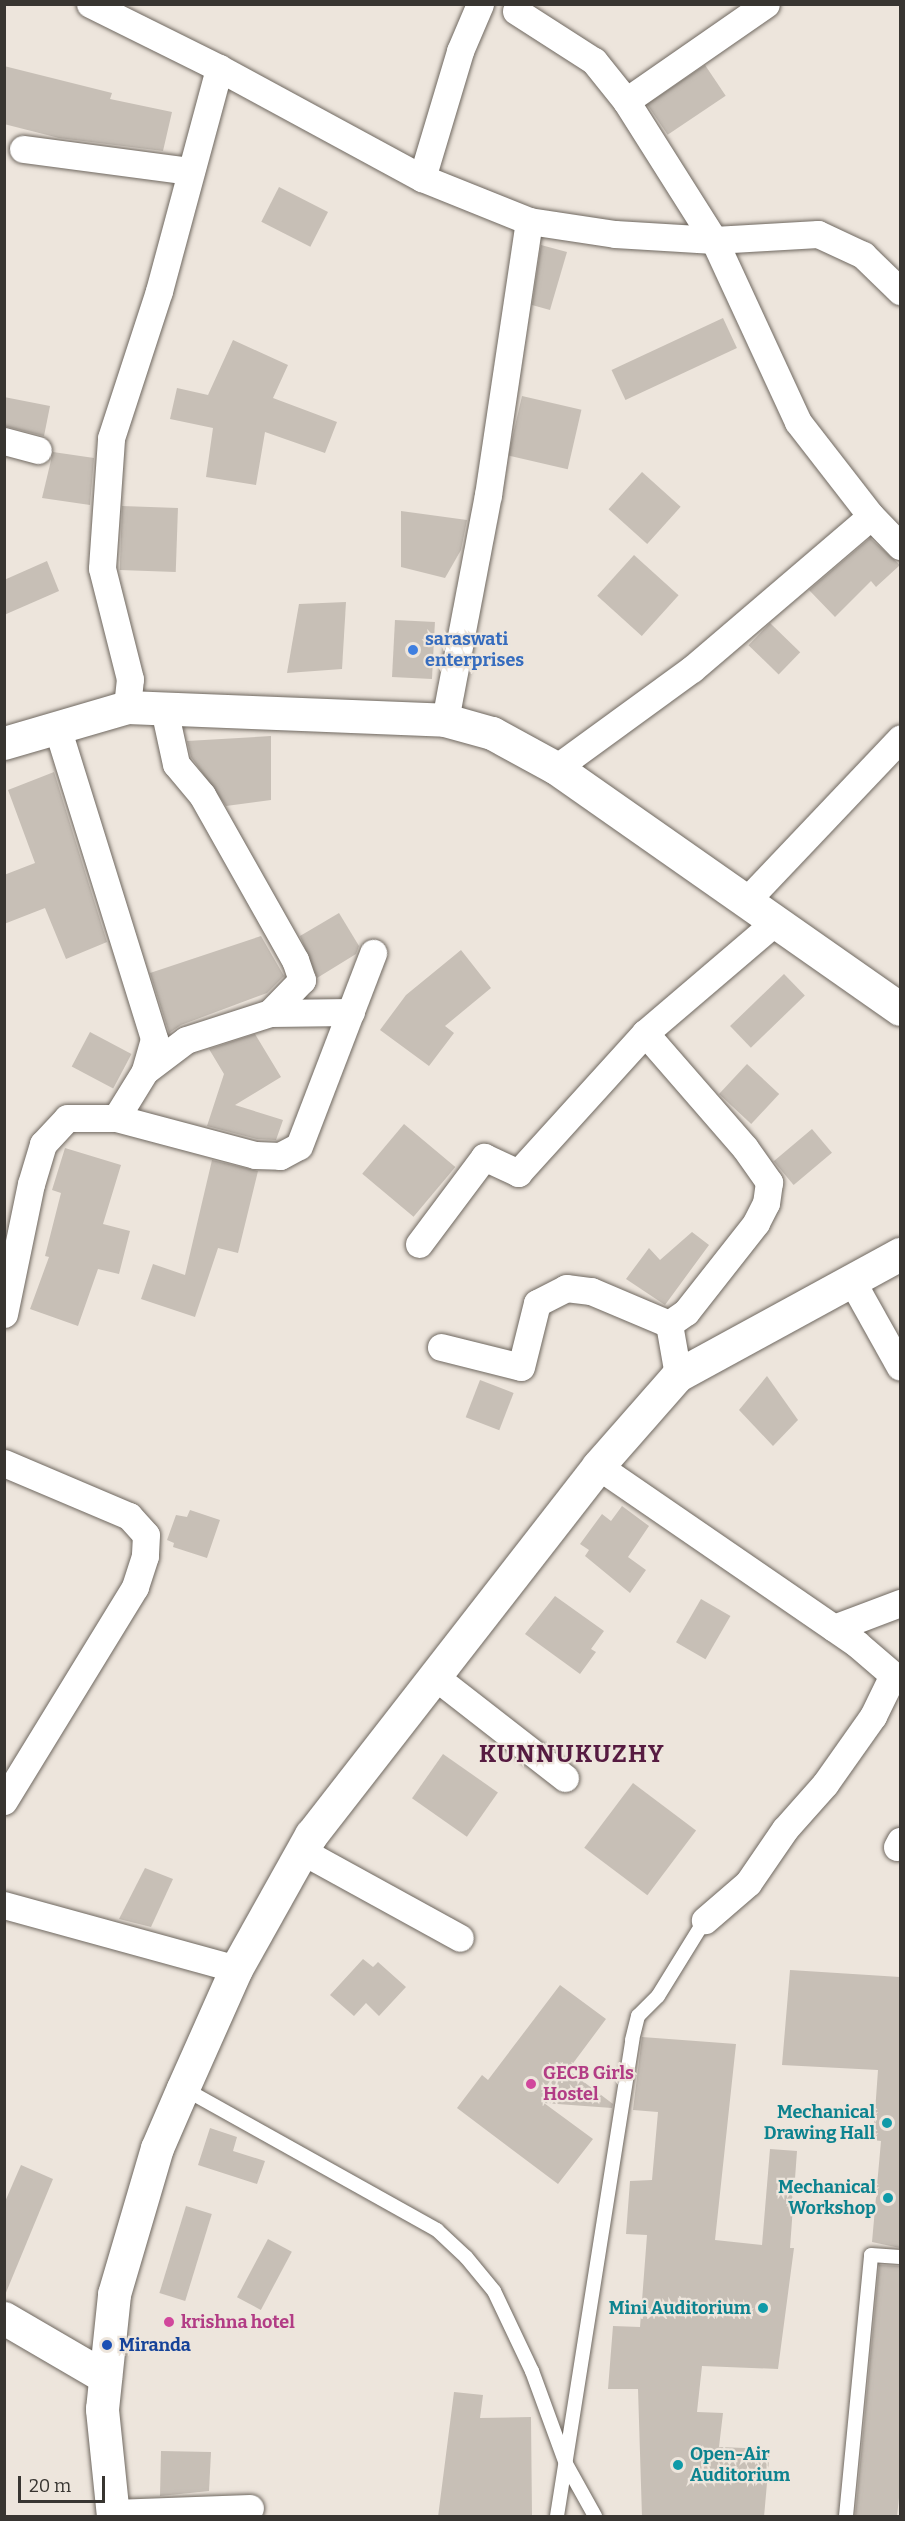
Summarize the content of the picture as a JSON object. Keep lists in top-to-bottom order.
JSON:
{
  "districts": ["KUNNUKUZHY"],
  "places": [
    "saraswati enterprises",
    "GECB Girls Hostel",
    "Mechanical Drawing Hall",
    "Mechanical Workshop",
    "Mini Auditorium",
    "krishna hotel",
    "Miranda",
    "Open-Air Auditorium"
  ],
  "scale_bar": "20 m"
}
